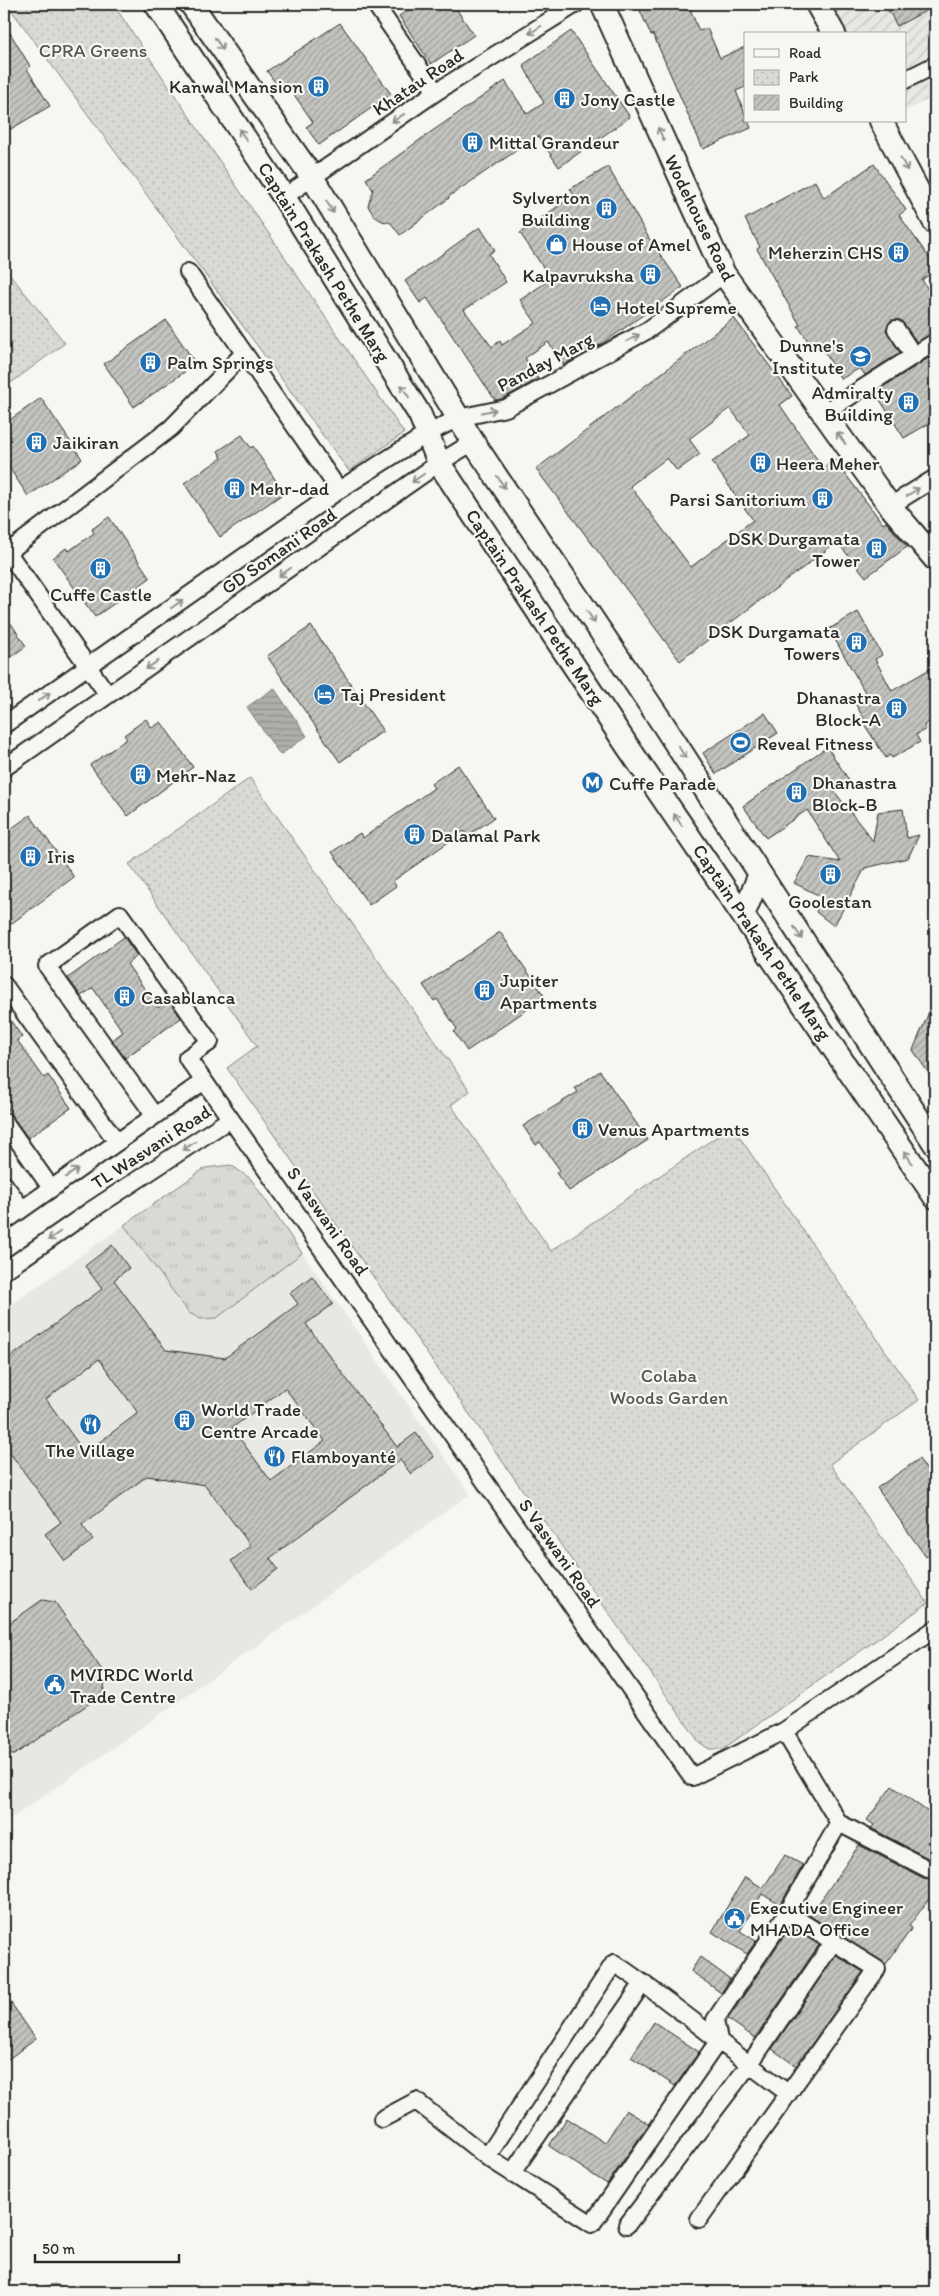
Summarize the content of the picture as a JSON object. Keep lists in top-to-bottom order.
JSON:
{
  "streets": {
    "main road": ["Wodehouse Road", "Captain Prakash Pethe Marg"],
    "street": [
      "Khatau Road",
      "Panday Marg",
      "GD Somani Road",
      "TL Wasvani Road",
      "S Vaswani Road"
    ]
  },
  "crossings": [
    ["Khatau Road", "Captain Prakash Pethe Marg"],
    ["Wodehouse Road", "Panday Marg"],
    ["Captain Prakash Pethe Marg", "Panday Marg"],
    ["Captain Prakash Pethe Marg", "GD Somani Road"],
    ["Panday Marg", "GD Somani Road"],
    ["TL Wasvani Road", "S Vaswani Road"]
  ],
  "one_way": ["Khatau Road", "Wodehouse Road", "Panday Marg"],
  "parks": ["CPRA Greens", "Colaba Woods Garden"],
  "places": {
    "building": [
      "Kanwal Mansion",
      "Jony Castle",
      "Mittal Grandeur",
      "Sylverton Building",
      "Meherzin CHS",
      "Kalpavruksha",
      "Palm Springs",
      "Admiralty Building",
      "Jaikiran",
      "Heera Meher",
      "Mehr-dad",
      "Parsi Sanitorium",
      "DSK Durgamata Tower",
      "Cuffe Castle",
      "DSK Durgamata Towers",
      "Dhanastra Block-A",
      "Mehr-Naz",
      "Dhanastra Block-B",
      "Dalamal Park",
      "Iris",
      "Goolestan",
      "Jupiter Apartments",
      "Casablanca",
      "Venus Apartments",
      "World Trade Centre Arcade"
    ],
    "shop": ["House of Amel"],
    "hotel": ["Hotel Supreme", "Taj President"],
    "school or university": ["Dunne's Institute"],
    "sports": ["Reveal Fitness"],
    "metro station": ["Cuffe Parade"],
    "restaurant": ["The Village", "Flamboyanté"],
    "public building": ["MVIRDC World Trade Centre", "Executive Engineer MHADA Office"]
  },
  "legend": ["Road", "Park", "Building"],
  "scale_bar": "50 m"
}
